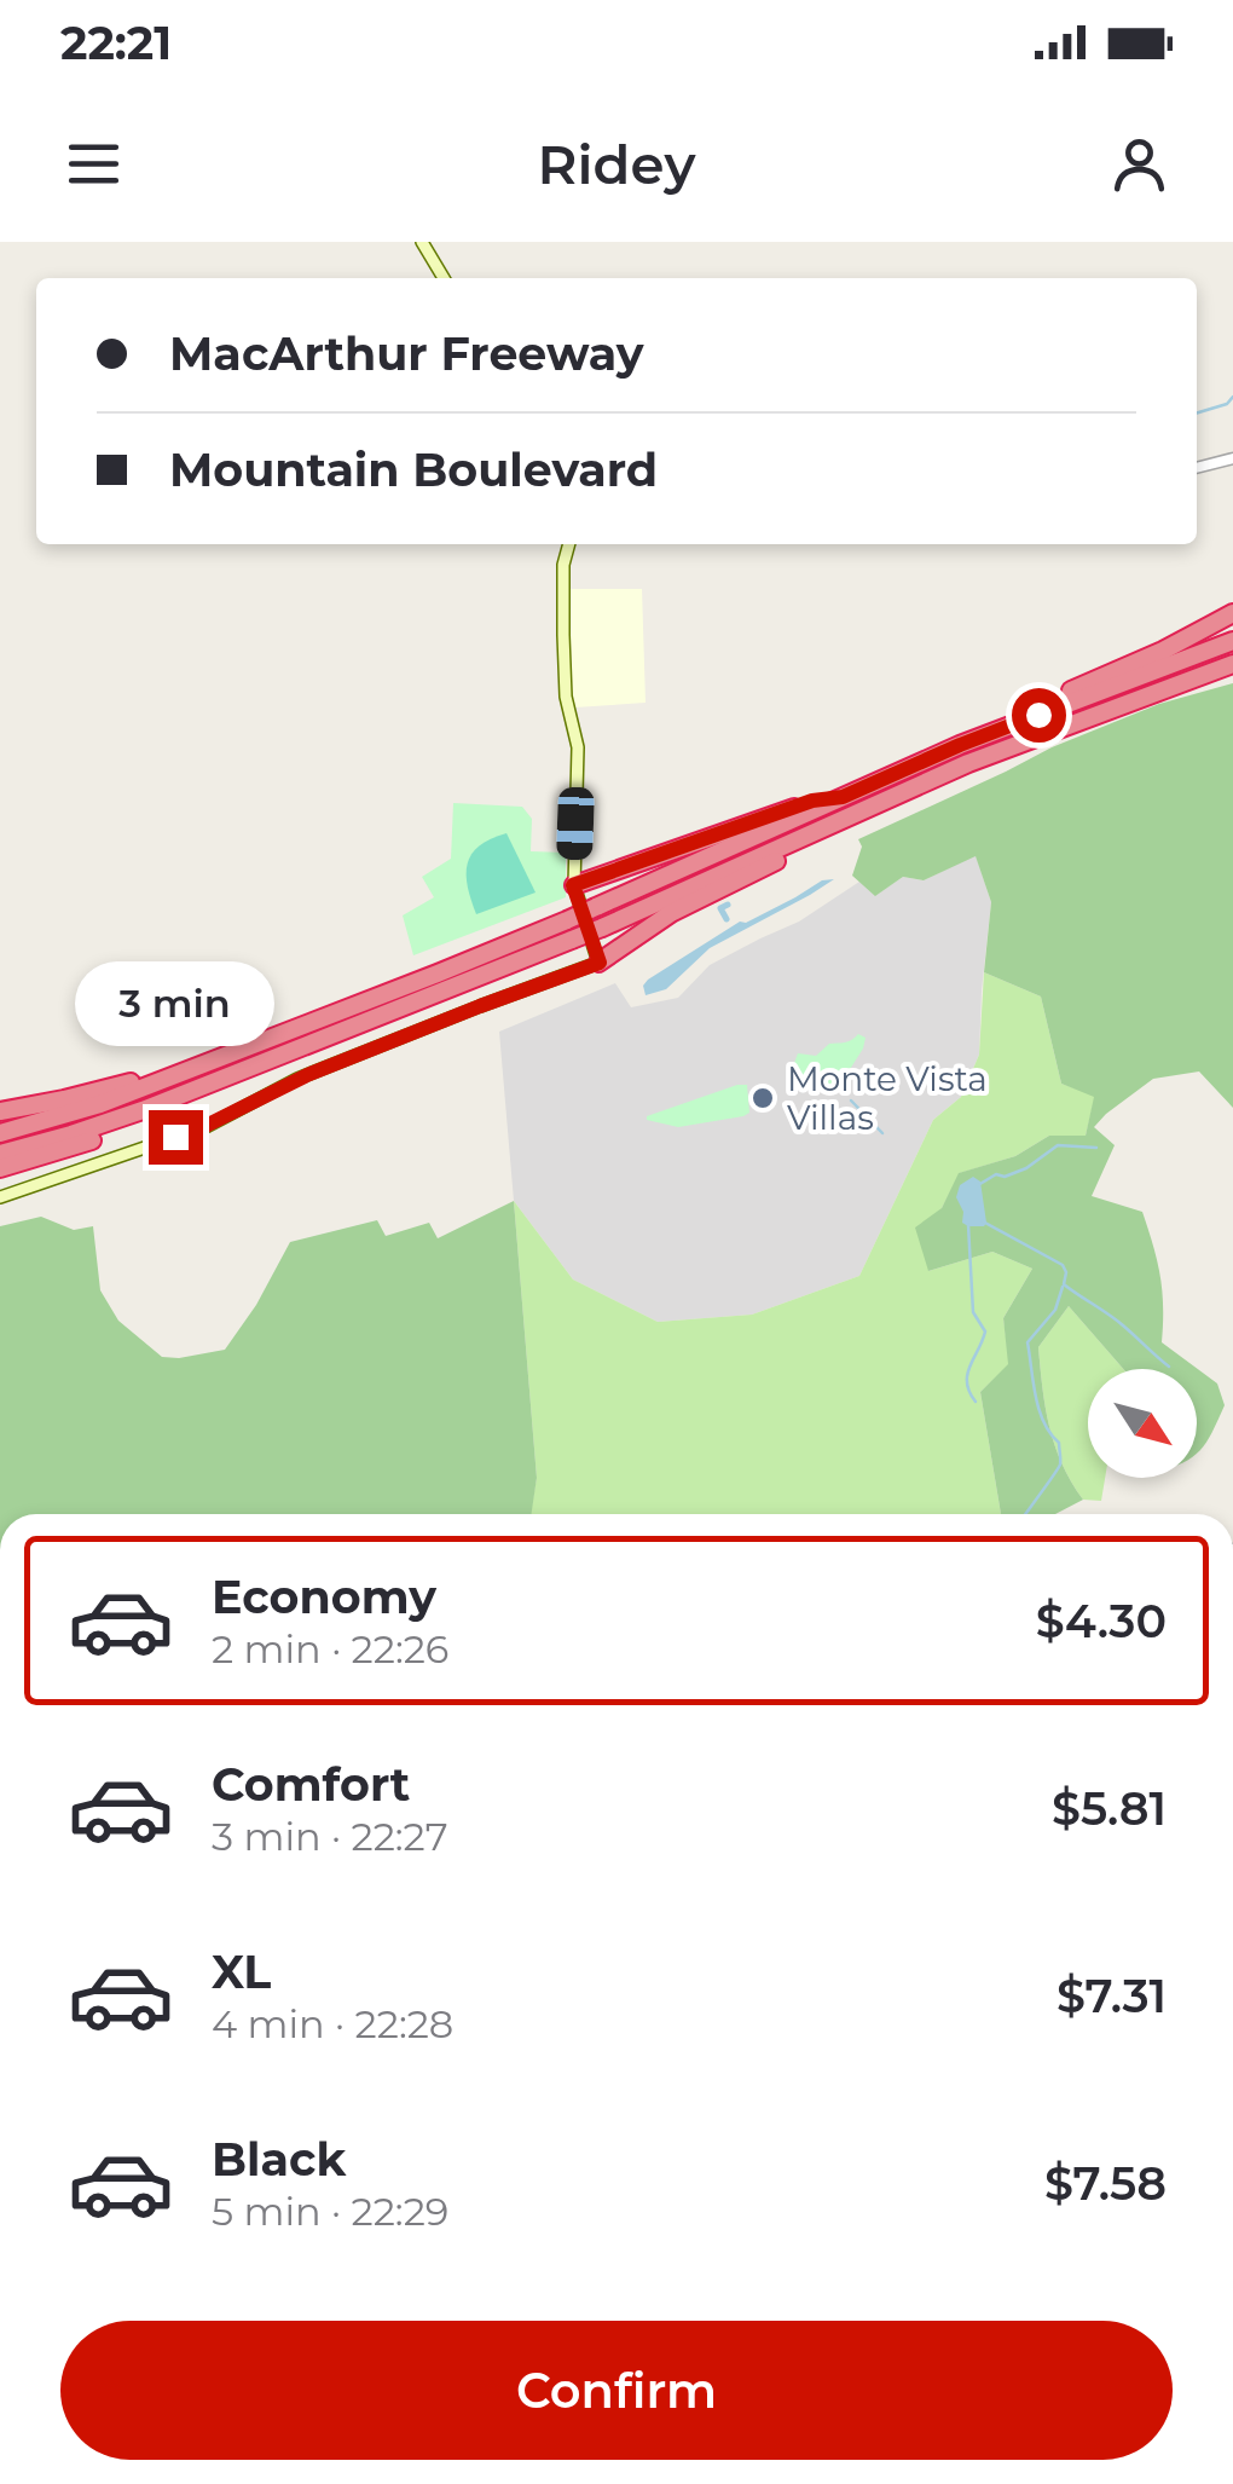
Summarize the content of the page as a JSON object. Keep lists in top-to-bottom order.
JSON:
{
  "places": ["Monte Vista Villas"],
  "north": "bottom right",
  "page": {
    "status": "22:21",
    "header": "Ridey",
    "banner": ["MacArthur Freeway", "Mountain Boulevard"],
    "bubble": "3 min",
    "list": [
      {
        "name": "Economy",
        "note": "2 min · 22:26",
        "value": "$4.30"
      },
      {
        "name": "Comfort",
        "note": "3 min · 22:27",
        "value": "$5.81"
      },
      {
        "name": "XL",
        "note": "4 min · 22:28",
        "value": "$7.31"
      },
      {
        "name": "Black",
        "note": "5 min · 22:29",
        "value": "$7.58"
      }
    ],
    "buttons": "Confirm"
  }
}
